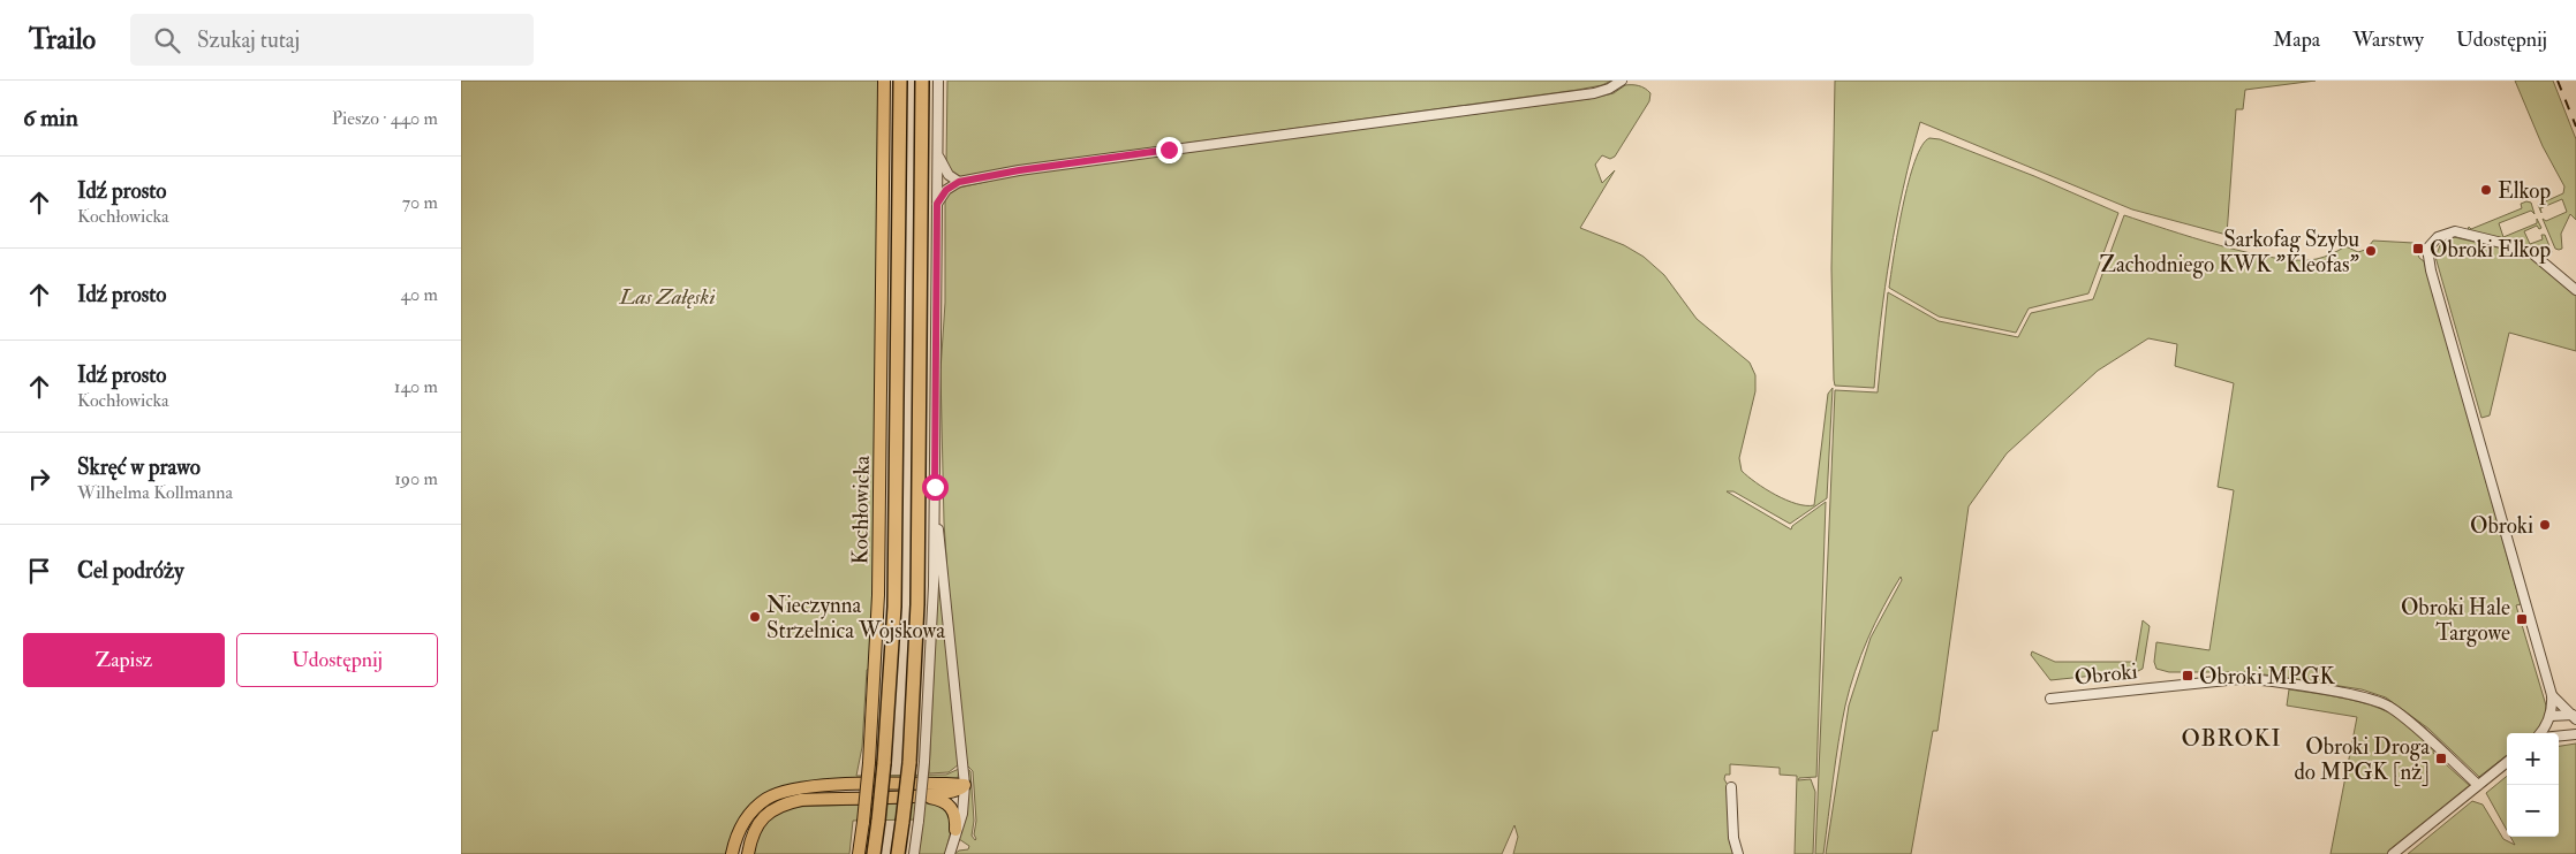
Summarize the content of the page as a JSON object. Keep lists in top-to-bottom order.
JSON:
{
  "streets": {
    "main road": ["Kochłowicka"],
    "street": ["Obroki"]
  },
  "districts": ["OBROKI"],
  "parks": ["Las Załęski"],
  "places": {
    "other": [
      "Elkop",
      "Sarkofag Szybu Zachodniego KWK \"Kleofas\"",
      "Obroki",
      "Nieczynna Strzelnica Wojskowa"
    ],
    "transit": [
      "Obroki Elkop",
      "Obroki Hale Targowe",
      "Obroki MPGK",
      "Obroki Droga do MPGK [nż]"
    ]
  },
  "page": {
    "header": "Trailo",
    "search": "Szukaj tutaj",
    "nav": ["Mapa", "Warstwy", "Udostępnij"],
    "heading": ["6 min", "Pieszo · 440 m"],
    "list": [
      ["Idź prosto", "Kochłowicka", "70 m"],
      ["Idź prosto", "40 m"],
      ["Idź prosto", "Kochłowicka", "140 m"],
      ["Skręć w prawo", "Wilhelma Kollmanna", "190 m"],
      "Cel podróży"
    ],
    "buttons": ["Zapisz", "Udostępnij"],
    "map_buttons": ["+", "−"]
  }
}
